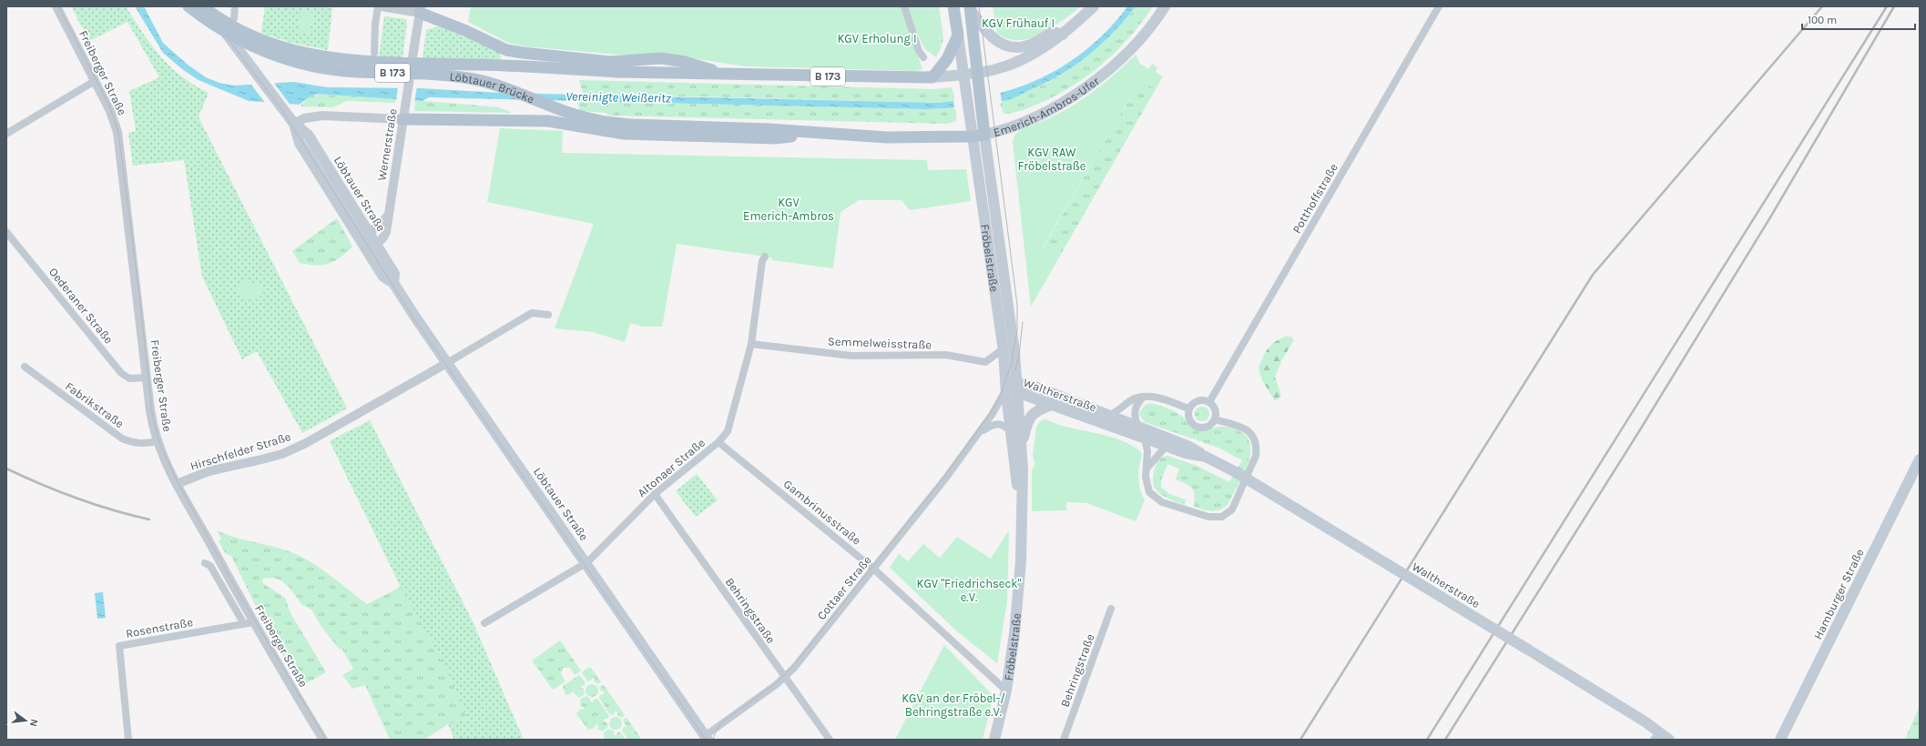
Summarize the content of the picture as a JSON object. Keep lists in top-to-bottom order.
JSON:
{
  "streets": {
    "main road": [
      "B 173",
      "Löbtauer Brücke",
      "Emerich-Ambros-Ufer",
      "Löbtauer Straße",
      "Fröbelstraße",
      "Waltherstraße",
      "Hamburger Straße"
    ],
    "street": [
      "Freiberger Straße",
      "Wernerstraße",
      "Potthoffstraße",
      "Oederaner Straße",
      "Semmelweisstraße",
      "Fabrikstraße",
      "Hirschfelder Straße",
      "Altonaer Straße",
      "Gambrinusstraße",
      "Cottaer Straße",
      "Behringstraße",
      "Rosenstraße"
    ]
  },
  "crossings": [
    ["Freiberger Straße", "Oederaner Straße"],
    ["Freiberger Straße", "Fabrikstraße"],
    ["Freiberger Straße", "Hirschfelder Straße"],
    ["Freiberger Straße", "Rosenstraße"],
    ["B 173", "Löbtauer Brücke"],
    ["Löbtauer Brücke", "Emerich-Ambros-Ufer"],
    ["Emerich-Ambros-Ufer", "Fröbelstraße"],
    ["Wernerstraße", "Löbtauer Straße"],
    ["Löbtauer Straße", "Hirschfelder Straße"],
    ["Löbtauer Straße", "Altonaer Straße"],
    ["Löbtauer Straße", "Cottaer Straße"],
    ["Fröbelstraße", "Semmelweisstraße"],
    ["Fröbelstraße", "Waltherstraße"],
    ["Fröbelstraße", "Gambrinusstraße"],
    ["Fröbelstraße", "Cottaer Straße"],
    ["Semmelweisstraße", "Altonaer Straße"],
    ["Waltherstraße", "Cottaer Straße"],
    ["Altonaer Straße", "Gambrinusstraße"],
    ["Altonaer Straße", "Behringstraße"],
    ["Gambrinusstraße", "Cottaer Straße"],
    ["Cottaer Straße", "Behringstraße"]
  ],
  "water": ["Vereinigte Weißeritz"],
  "parks": [
    "KGV Frühauf I",
    "KGV Erholung I",
    "KGV RAW Fröbelstraße",
    "KGV Emerich-Ambros",
    "KGV \"Friedrichseck\" e.V.",
    "KGV an der Fröbel-/ Behringstraße e.V."
  ],
  "scale_bar": "100 m",
  "north": "right"
}
